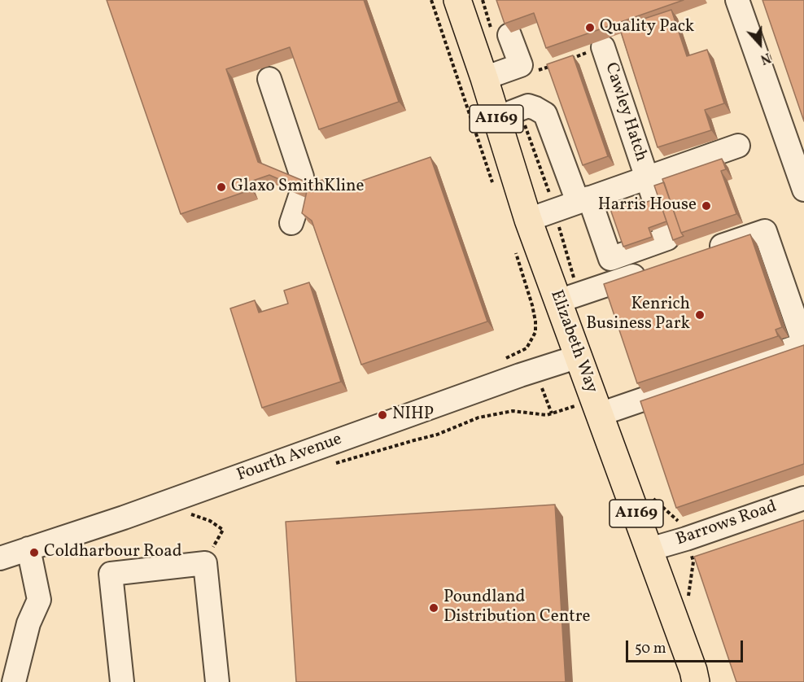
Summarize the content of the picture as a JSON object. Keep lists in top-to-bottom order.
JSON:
{
  "streets": {
    "main road": ["A1169", "Elizabeth Way"],
    "street": ["Cawley Hatch", "Fourth Avenue", "Barrows Road"]
  },
  "crossings": [
    ["Cawley Hatch", "Elizabeth Way"],
    ["Elizabeth Way", "Fourth Avenue"],
    ["Elizabeth Way", "Barrows Road"]
  ],
  "places": [
    "Quality Pack",
    "Glaxo SmithKline",
    "Harris House",
    "Kenrich Business Park",
    "NIHP",
    "Coldharbour Road",
    "Poundland Distribution Centre"
  ],
  "scale_bar": "50 m",
  "north": "bottom"
}
